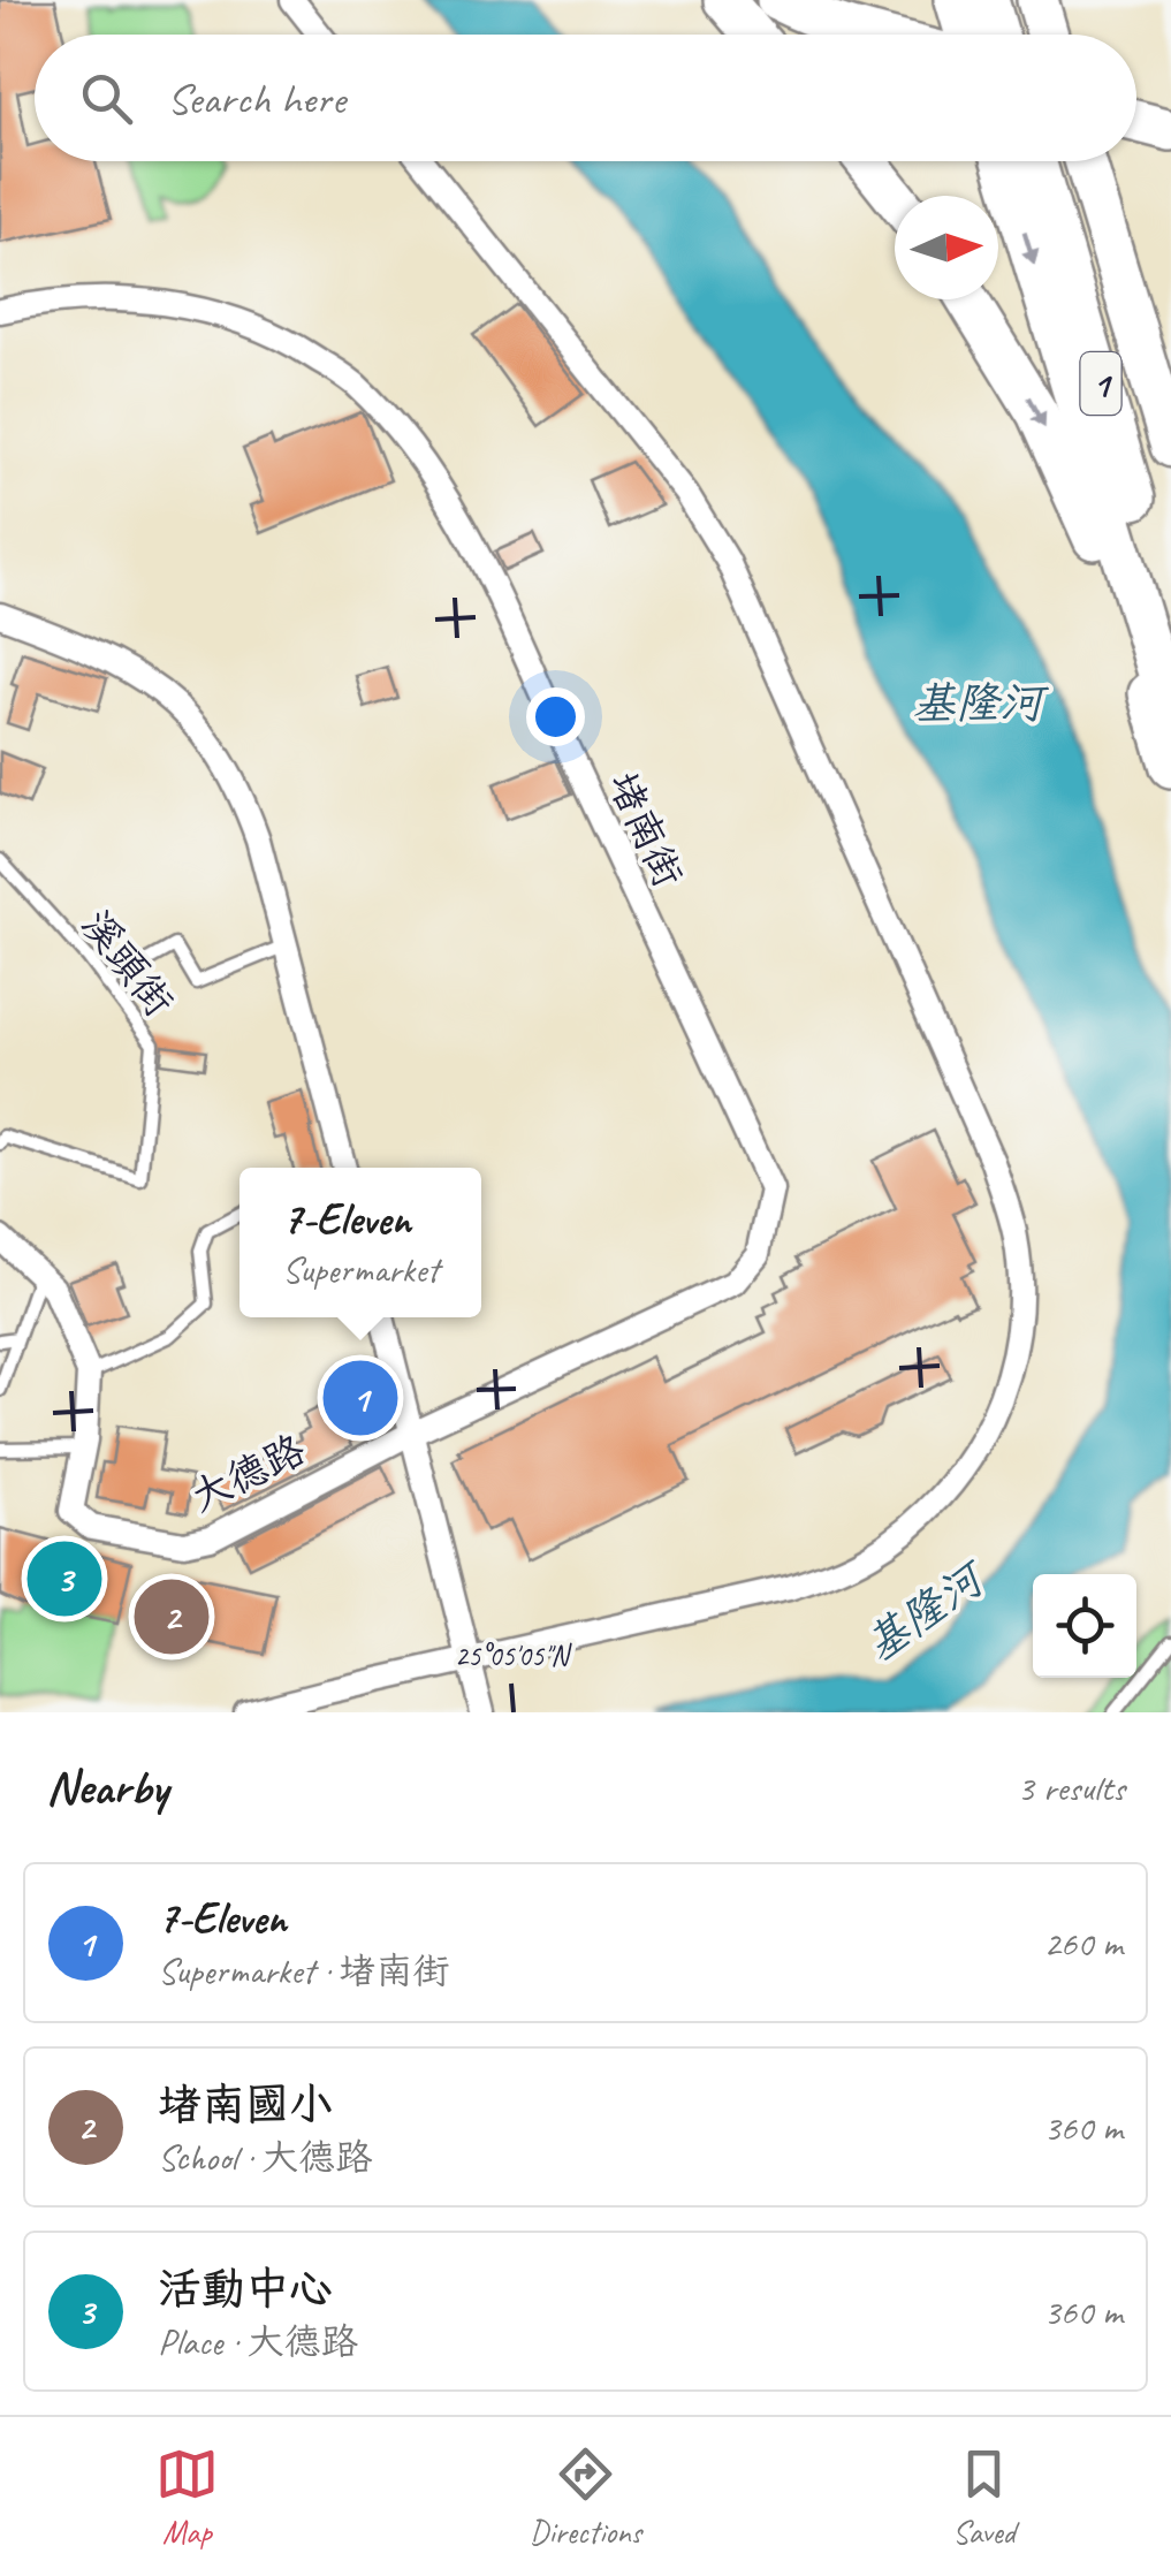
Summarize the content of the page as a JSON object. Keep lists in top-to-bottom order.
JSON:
{
  "streets": {
    "highway": ["1"],
    "street": ["堵南街", "大德路"],
    "lane": ["溪頭街"]
  },
  "crossings": [
    ["堵南街", "大德路"]
  ],
  "water": ["基隆河"],
  "north": "right",
  "page": {
    "search": "Search here",
    "popup": ["7-Eleven", "Supermarket"],
    "pins": ["1", "3", "2"],
    "heading": ["Nearby", "3 results"],
    "list": [
      {
        "mark": "1",
        "name": "7-Eleven",
        "note": "Supermarket · 堵南街",
        "value": "260 m"
      },
      {
        "mark": "2",
        "name": "堵南國小",
        "note": "School · 大德路",
        "value": "360 m"
      },
      {
        "mark": "3",
        "name": "活動中心",
        "note": "Place · 大德路",
        "value": "360 m"
      }
    ],
    "nav": ["Map", "Directions", "Saved"]
  },
  "coordinates": ["25°05'05\"N"]
}
